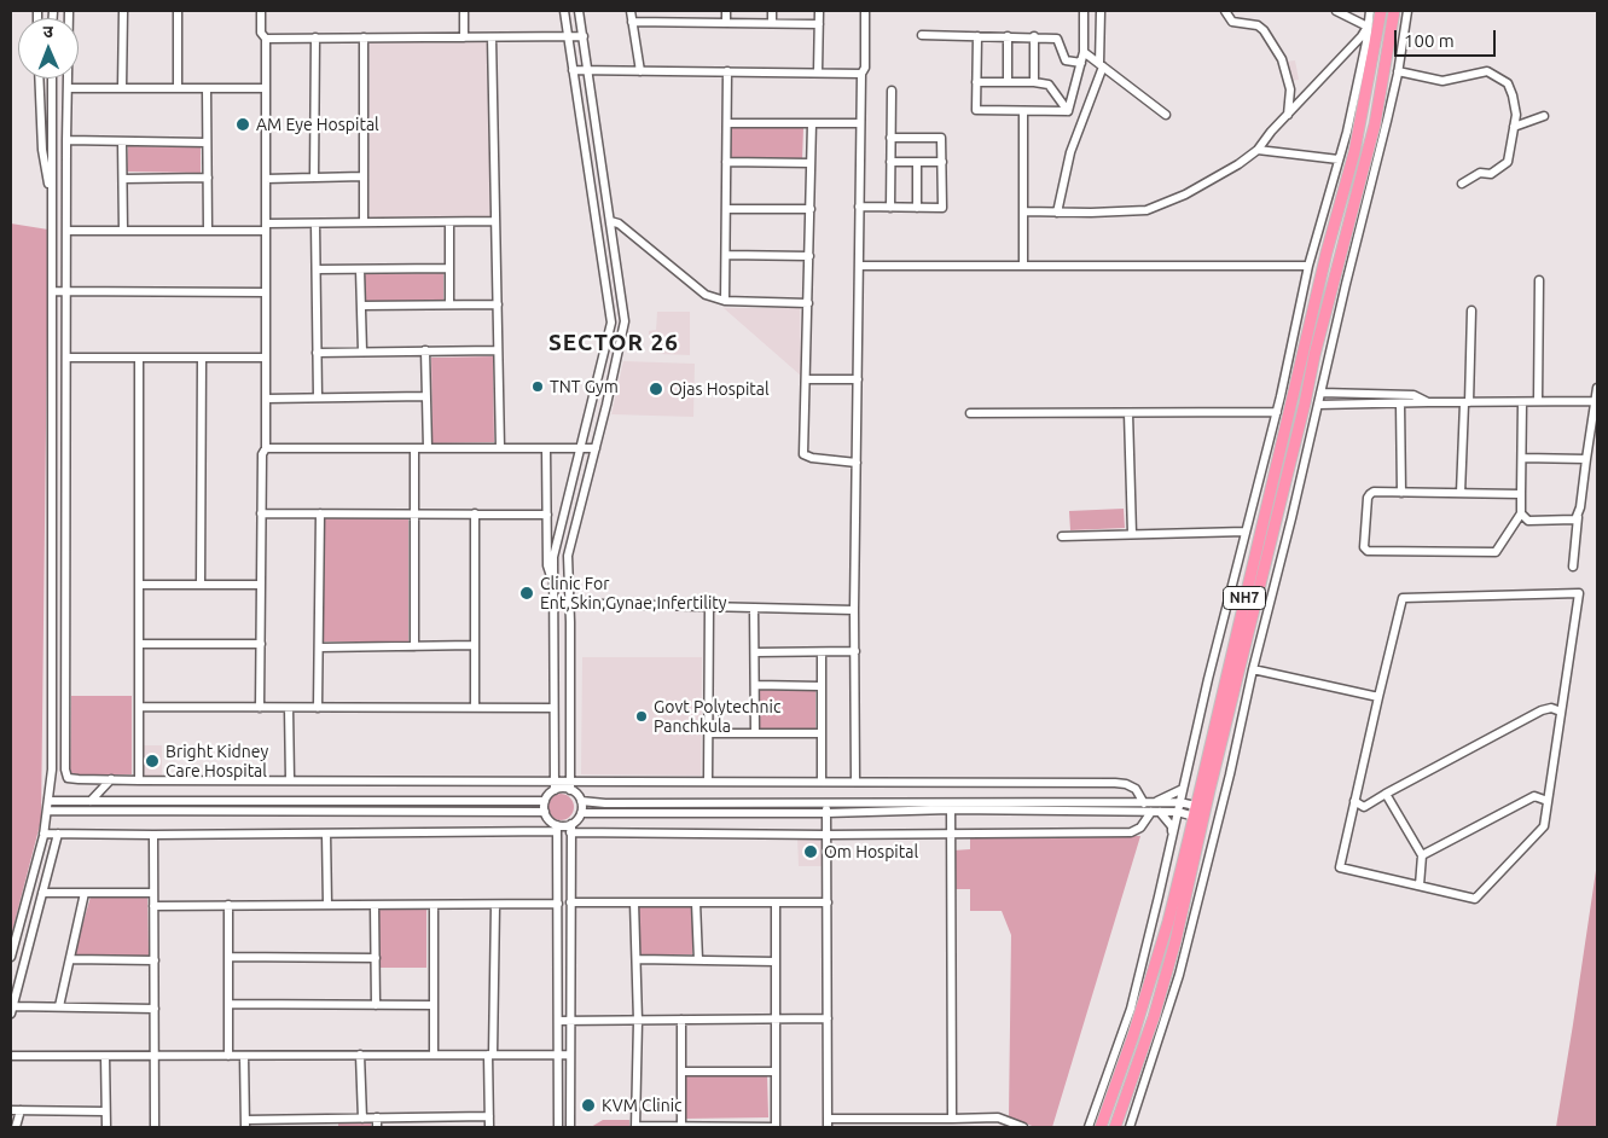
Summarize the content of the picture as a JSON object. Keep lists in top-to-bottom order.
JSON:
{
  "streets": {
    "highway": ["NH7"]
  },
  "districts": ["SECTOR 26"],
  "places": [
    "AM Eye Hospital",
    "TNT Gym",
    "Ojas Hospital",
    "Clinic For Ent,Skin,Gynae,Infertility",
    "Govt Polytechnic Panchkula",
    "Bright Kidney Care Hospital",
    "Om Hospital",
    "KVM Clinic"
  ],
  "scale_bar": "100 m",
  "north": "top"
}
